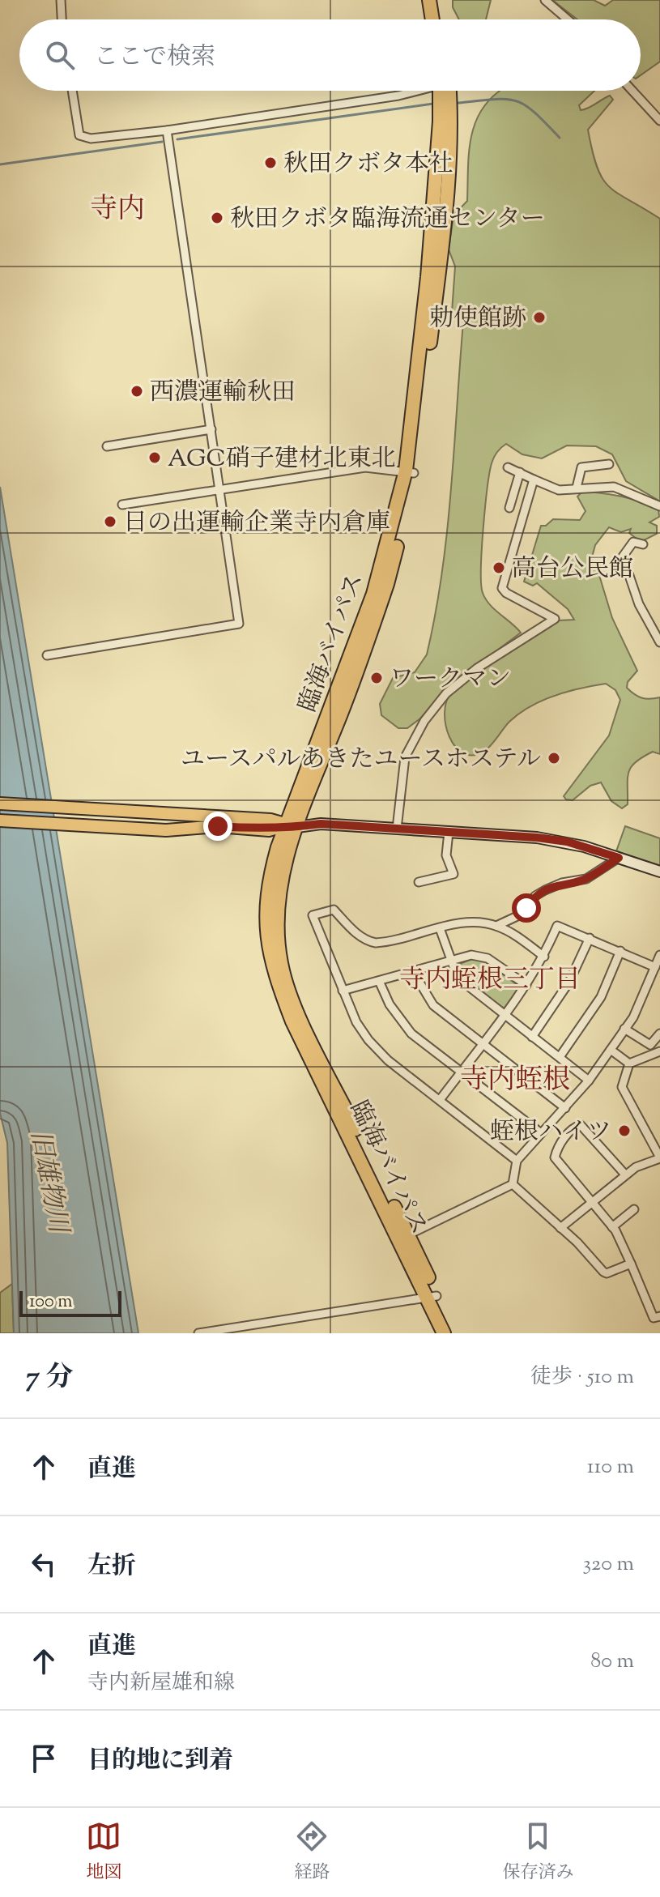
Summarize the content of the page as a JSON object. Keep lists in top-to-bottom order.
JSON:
{
  "streets": {
    "highway": ["臨海バイパス"]
  },
  "districts": ["寺内", "寺内蛭根三丁目", "寺内蛭根"],
  "water": ["旧雄物川"],
  "places": [
    "秋田クボタ本社",
    "秋田クボタ臨海流通センター",
    "勅使館跡",
    "西濃運輸秋田",
    "AGC硝子建材北東北",
    "日の出運輸企業寺内倉庫",
    "高台公民館",
    "ワークマン",
    "ユースパルあきたユースホステル",
    "蛭根ハイツ"
  ],
  "scale_bar": "100 m",
  "page": {
    "search": "ここで検索",
    "scale": "100 m",
    "heading": ["7 分", "徒歩 · 510 m"],
    "list": [
      ["直進", "110 m"],
      ["左折", "320 m"],
      ["直進", "寺内新屋雄和線", "80 m"],
      "目的地に到着"
    ],
    "nav": ["地図", "経路", "保存済み"]
  }
}
